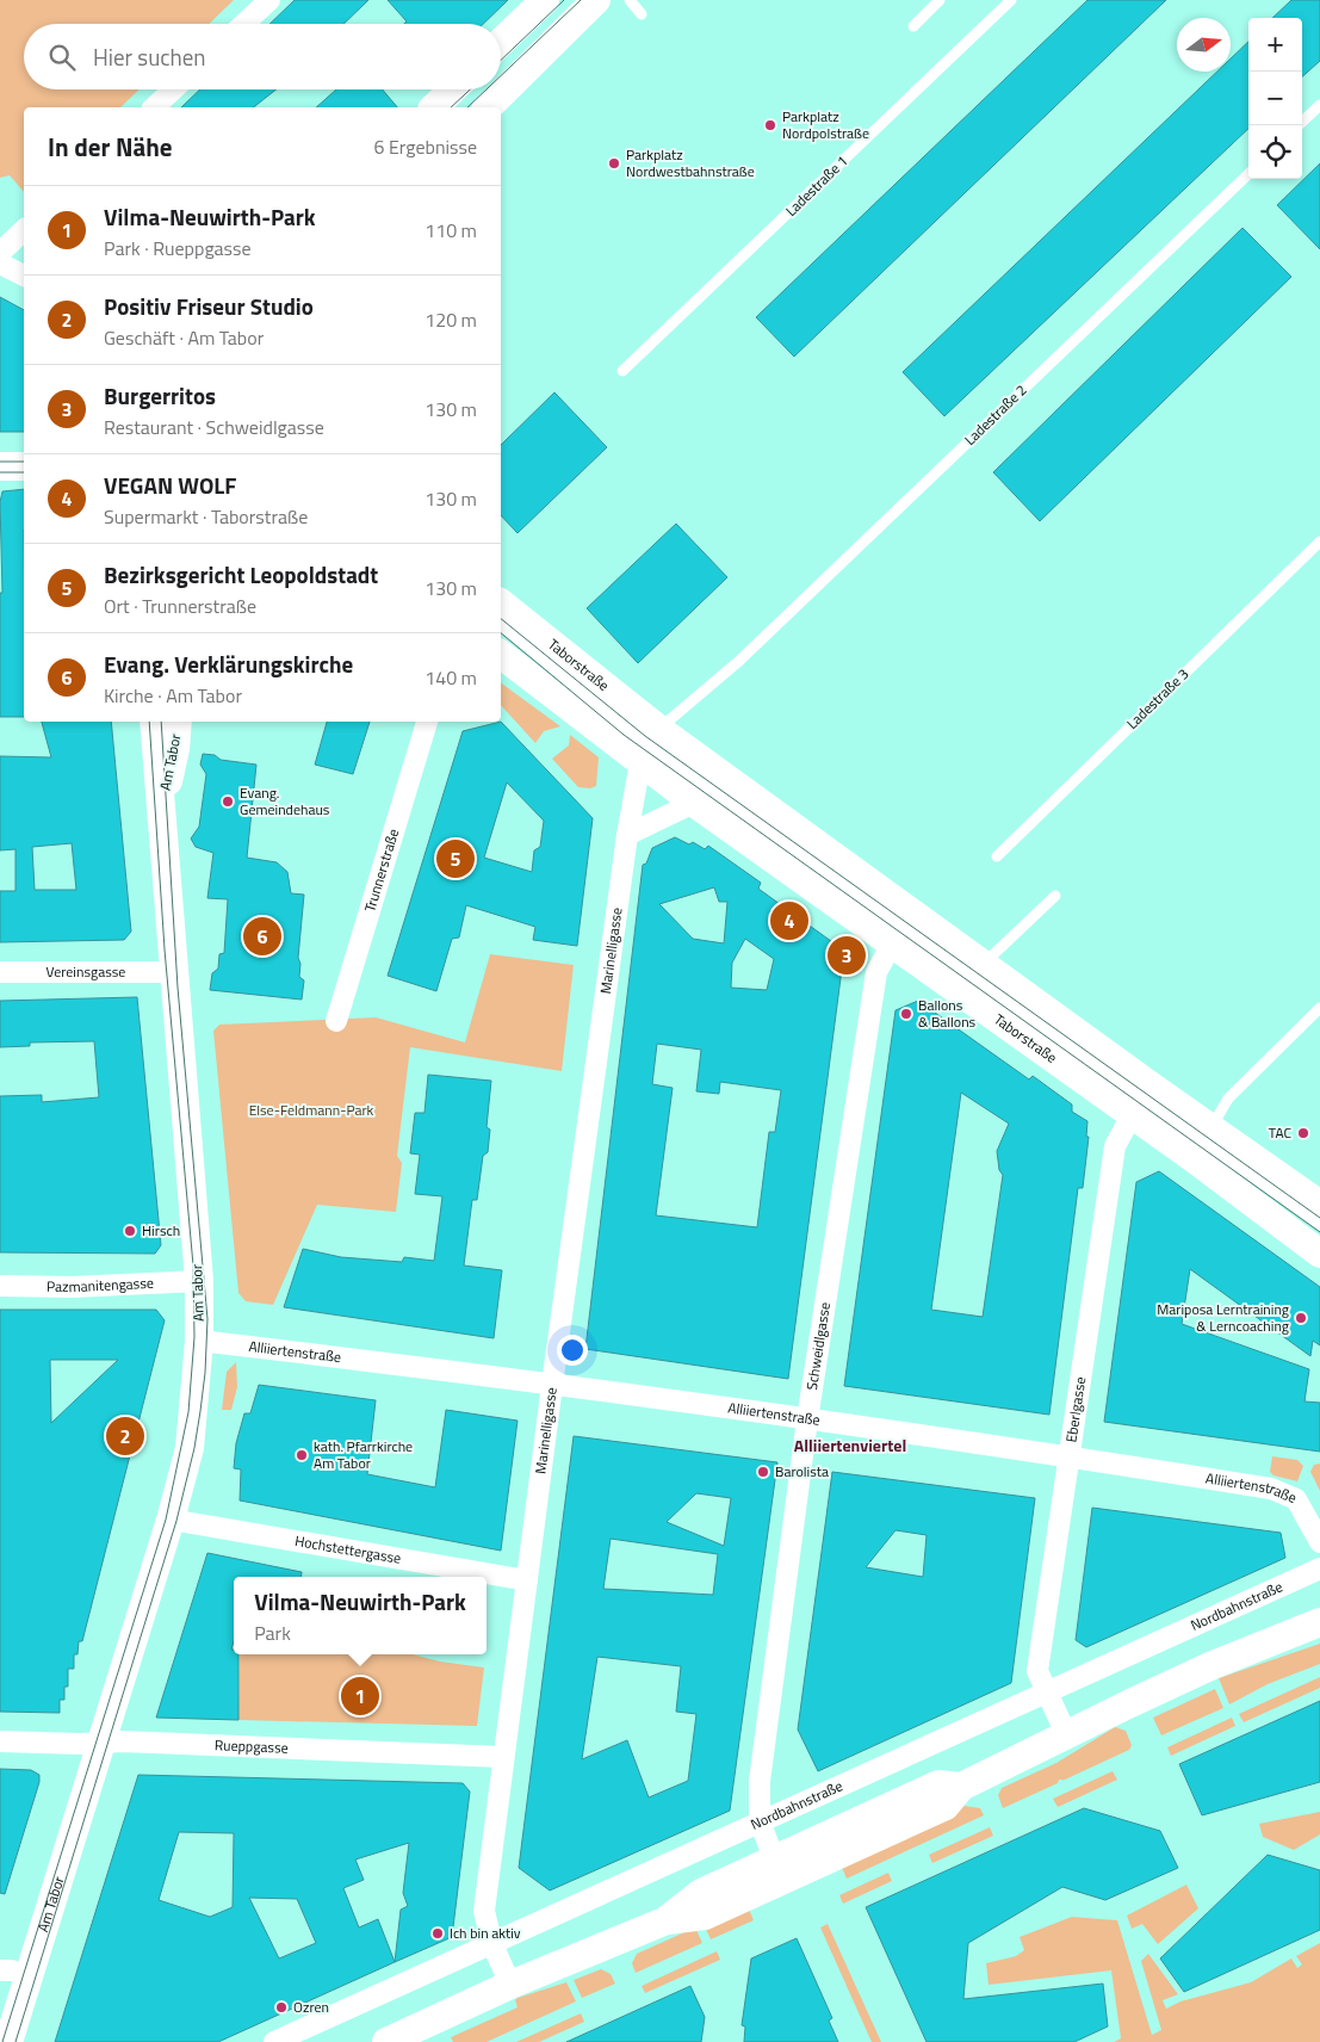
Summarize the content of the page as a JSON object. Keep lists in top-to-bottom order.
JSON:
{
  "streets": {
    "main road": ["Taborstraße", "Am Tabor"],
    "street": [
      "Trunnerstraße",
      "Marinelligasse",
      "Vereinsgasse",
      "Pazmanitengasse",
      "Schweidlgasse",
      "Alliiertenstraße",
      "Eberlgasse",
      "Hochstettergasse",
      "Nordbahnstraße",
      "Rueppgasse"
    ],
    "lane": ["Ladestraße 1", "Ladestraße 2", "Ladestraße 3"]
  },
  "crossings": [
    ["Ladestraße 2", "Taborstraße"],
    ["Ladestraße 2", "Marinelligasse"],
    ["Taborstraße", "Marinelligasse"],
    ["Taborstraße", "Schweidlgasse"],
    ["Taborstraße", "Eberlgasse"],
    ["Am Tabor", "Vereinsgasse"],
    ["Am Tabor", "Pazmanitengasse"],
    ["Am Tabor", "Alliiertenstraße"],
    ["Am Tabor", "Hochstettergasse"],
    ["Am Tabor", "Rueppgasse"],
    ["Marinelligasse", "Alliiertenstraße"],
    ["Marinelligasse", "Hochstettergasse"],
    ["Marinelligasse", "Nordbahnstraße"],
    ["Marinelligasse", "Rueppgasse"],
    ["Schweidlgasse", "Alliiertenstraße"],
    ["Schweidlgasse", "Nordbahnstraße"],
    ["Alliiertenstraße", "Eberlgasse"],
    ["Eberlgasse", "Nordbahnstraße"]
  ],
  "districts": ["Alliiertenviertel"],
  "parks": ["Else-Feldmann-Park"],
  "places": [
    "Parkplatz Nordpolstraße",
    "Parkplatz Nordwestbahnstraße",
    "Evang. Gemeindehaus",
    "Ballons & Ballons",
    "TAC",
    "Hirsch",
    "Mariposa Lerntraining & Lerncoaching",
    "kath. Pfarrkirche Am Tabor",
    "Barolista",
    "Ich bin aktiv",
    "Ozren"
  ],
  "north": "right",
  "page": {
    "map_buttons": ["+", "−"],
    "search": "Hier suchen",
    "heading": ["In der Nähe", "6 Ergebnisse"],
    "list": [
      {
        "mark": "1",
        "name": "Vilma-Neuwirth-Park",
        "note": "Park · Rueppgasse",
        "value": "110 m"
      },
      {
        "mark": "2",
        "name": "Positiv Friseur Studio",
        "note": "Geschäft · Am Tabor",
        "value": "120 m"
      },
      {
        "mark": "3",
        "name": "Burgerritos",
        "note": "Restaurant · Schweidlgasse",
        "value": "130 m"
      },
      {
        "mark": "4",
        "name": "VEGAN WOLF",
        "note": "Supermarkt · Taborstraße",
        "value": "130 m"
      },
      {
        "mark": "5",
        "name": "Bezirksgericht Leopoldstadt",
        "note": "Ort · Trunnerstraße",
        "value": "130 m"
      },
      {
        "mark": "6",
        "name": "Evang. Verklärungskirche",
        "note": "Kirche · Am Tabor",
        "value": "140 m"
      }
    ],
    "pins": [
      "5",
      "4",
      "6",
      "3",
      "2",
      "1"
    ],
    "popup": ["Vilma-Neuwirth-Park", "Park"]
  }
}
